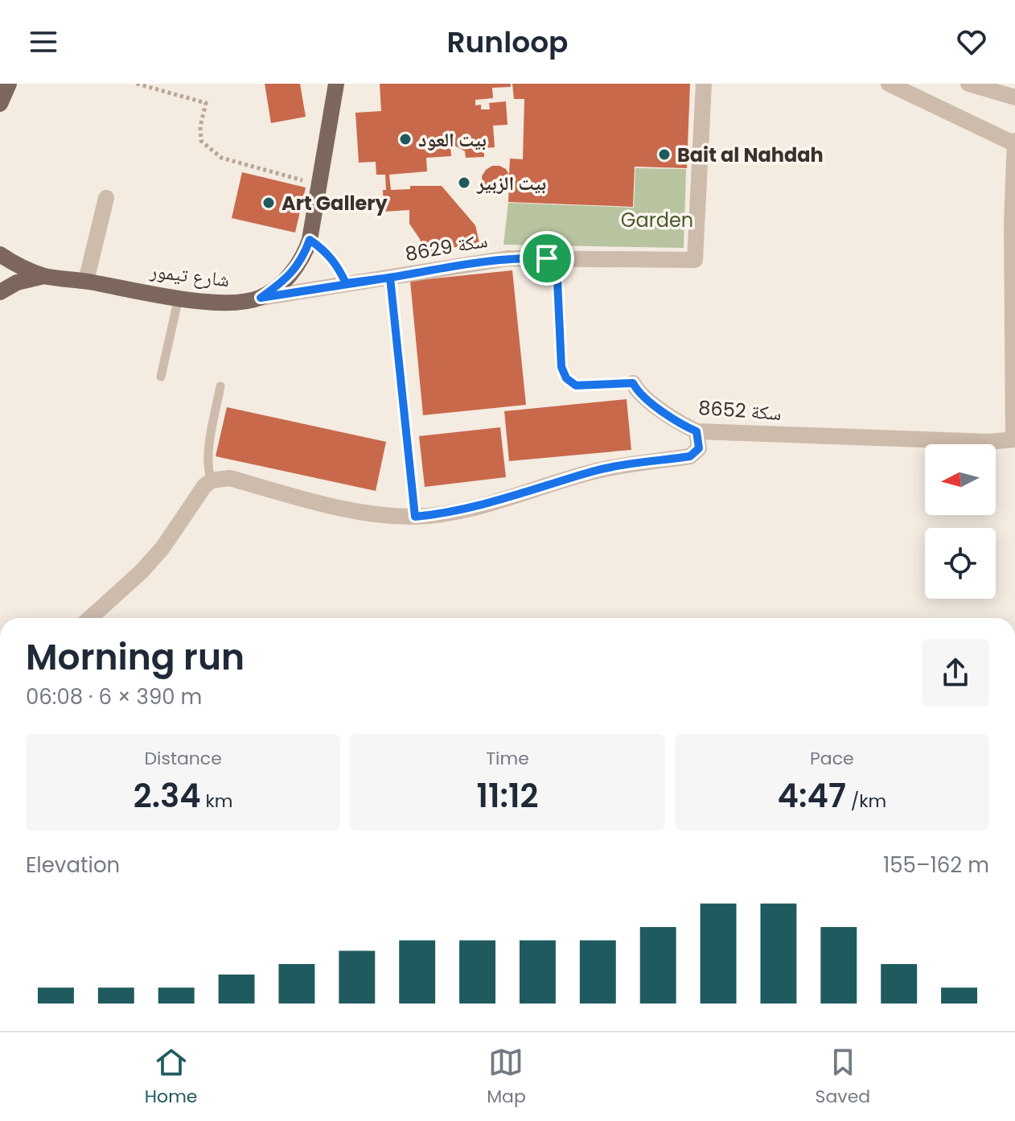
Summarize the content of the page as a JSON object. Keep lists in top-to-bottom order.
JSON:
{
  "streets": {
    "main road": ["شارع تيمور"],
    "street": ["سكة 8629", "سكة 8652"]
  },
  "crossings": [
    ["سكة 8629", "شارع تيمور"],
    ["سكة 8629", "سكة 8652"]
  ],
  "parks": ["Garden"],
  "places": [
    "بيت العود",
    "Bait al Nahdah",
    "بيت الزبير",
    "Art Gallery"
  ],
  "north": "left",
  "page": {
    "header": "Runloop",
    "heading": ["Morning run", "06:08 · 6 × 390 m"],
    "stats": [
      ["Distance", "2.34 km"],
      ["Time", "11:12"],
      ["Pace", "4:47 /km"]
    ],
    "chart": ["Elevation", "155–162 m"],
    "tabs": ["Home", "Map", "Saved"]
  }
}
